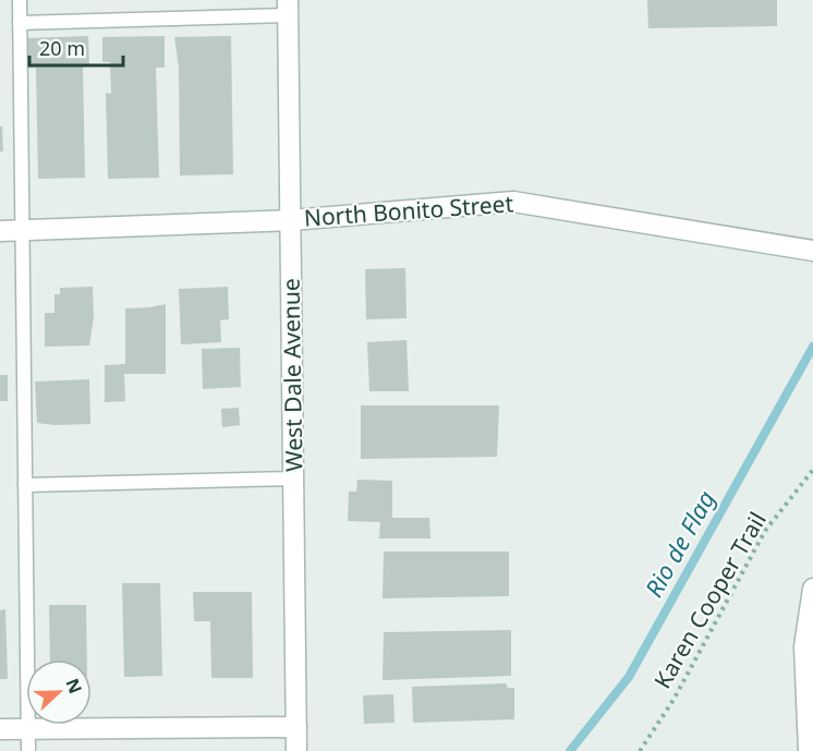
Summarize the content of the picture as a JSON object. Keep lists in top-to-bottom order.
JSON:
{
  "streets": {
    "street": ["North Bonito Street", "West Dale Avenue"],
    "path": ["Karen Cooper Trail"]
  },
  "crossings": [
    ["North Bonito Street", "West Dale Avenue"]
  ],
  "water": ["Rio de Flag"],
  "scale_bar": "20 m",
  "north": "right"
}
